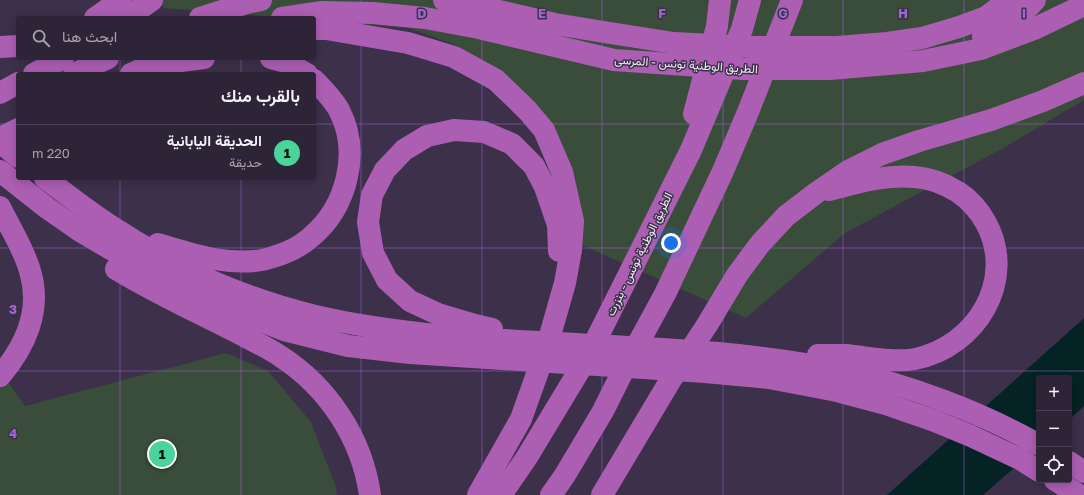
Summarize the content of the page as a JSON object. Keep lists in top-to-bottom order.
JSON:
{
  "streets": {
    "highway": ["الطريق الوطنية تونس - المرسى", "الطريق الوطنية تونس - بنزرت"]
  },
  "page": {
    "search": "ابحث هنا",
    "heading": "بالقرب منك",
    "list": [
      {
        "mark": "1",
        "name": "الحديقة اليابانية",
        "note": "حديقة",
        "value": "220 m"
      }
    ],
    "map_buttons": ["+", "−"],
    "pins": "1"
  },
  "grid": {
    "columns": [
      "D",
      "E",
      "F",
      "G",
      "H",
      "I"
    ],
    "rows": ["3", "4"]
  }
}
